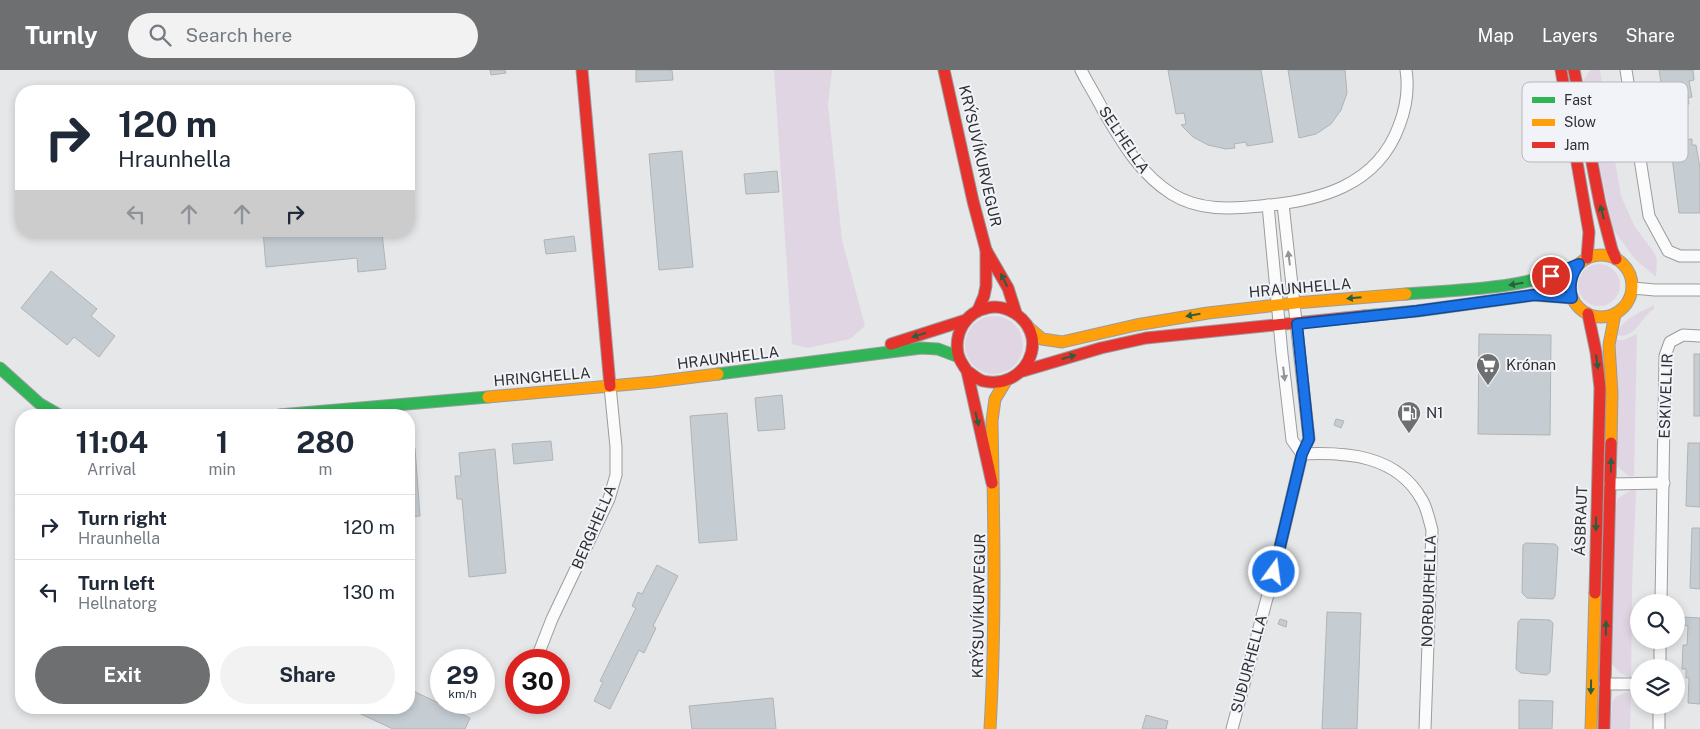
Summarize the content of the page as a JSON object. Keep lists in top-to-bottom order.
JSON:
{
  "streets": {
    "street": [
      "SELHELLA",
      "KRÝSUVÍKURVEGUR",
      "HRAUNHELLA",
      "HRINGHELLA",
      "ESKIVELLIR",
      "ÁSBRAUT",
      "BERGHELLA",
      "NORÐURHELLA",
      "SUÐURHELLA"
    ]
  },
  "crossings": [
    ["KRÝSUVÍKURVEGUR", "HRAUNHELLA"],
    ["HRAUNHELLA", "HRINGHELLA"],
    ["HRAUNHELLA", "ÁSBRAUT"],
    ["HRAUNHELLA", "BERGHELLA"],
    ["HRINGHELLA", "BERGHELLA"],
    ["NORÐURHELLA", "SUÐURHELLA"]
  ],
  "places": {
    "supermarket": ["Krónan"],
    "fuel station": ["N1"]
  },
  "legend": ["Fast", "Slow", "Jam"],
  "page": {
    "header": "Turnly",
    "search": "Search here",
    "nav": ["Map", "Layers", "Share"],
    "turn": ["120 m", "Hraunhella"],
    "eta": [
      "11:04",
      "Arrival",
      "1",
      "min",
      "280",
      "m"
    ],
    "list": [
      {
        "name": "Turn right",
        "note": "Hraunhella",
        "value": "120 m"
      },
      {
        "name": "Turn left",
        "note": "Hellnatorg",
        "value": "130 m"
      }
    ],
    "buttons": ["Exit", "Share"],
    "speed": "29 km/h",
    "limit": "30"
  }
}
